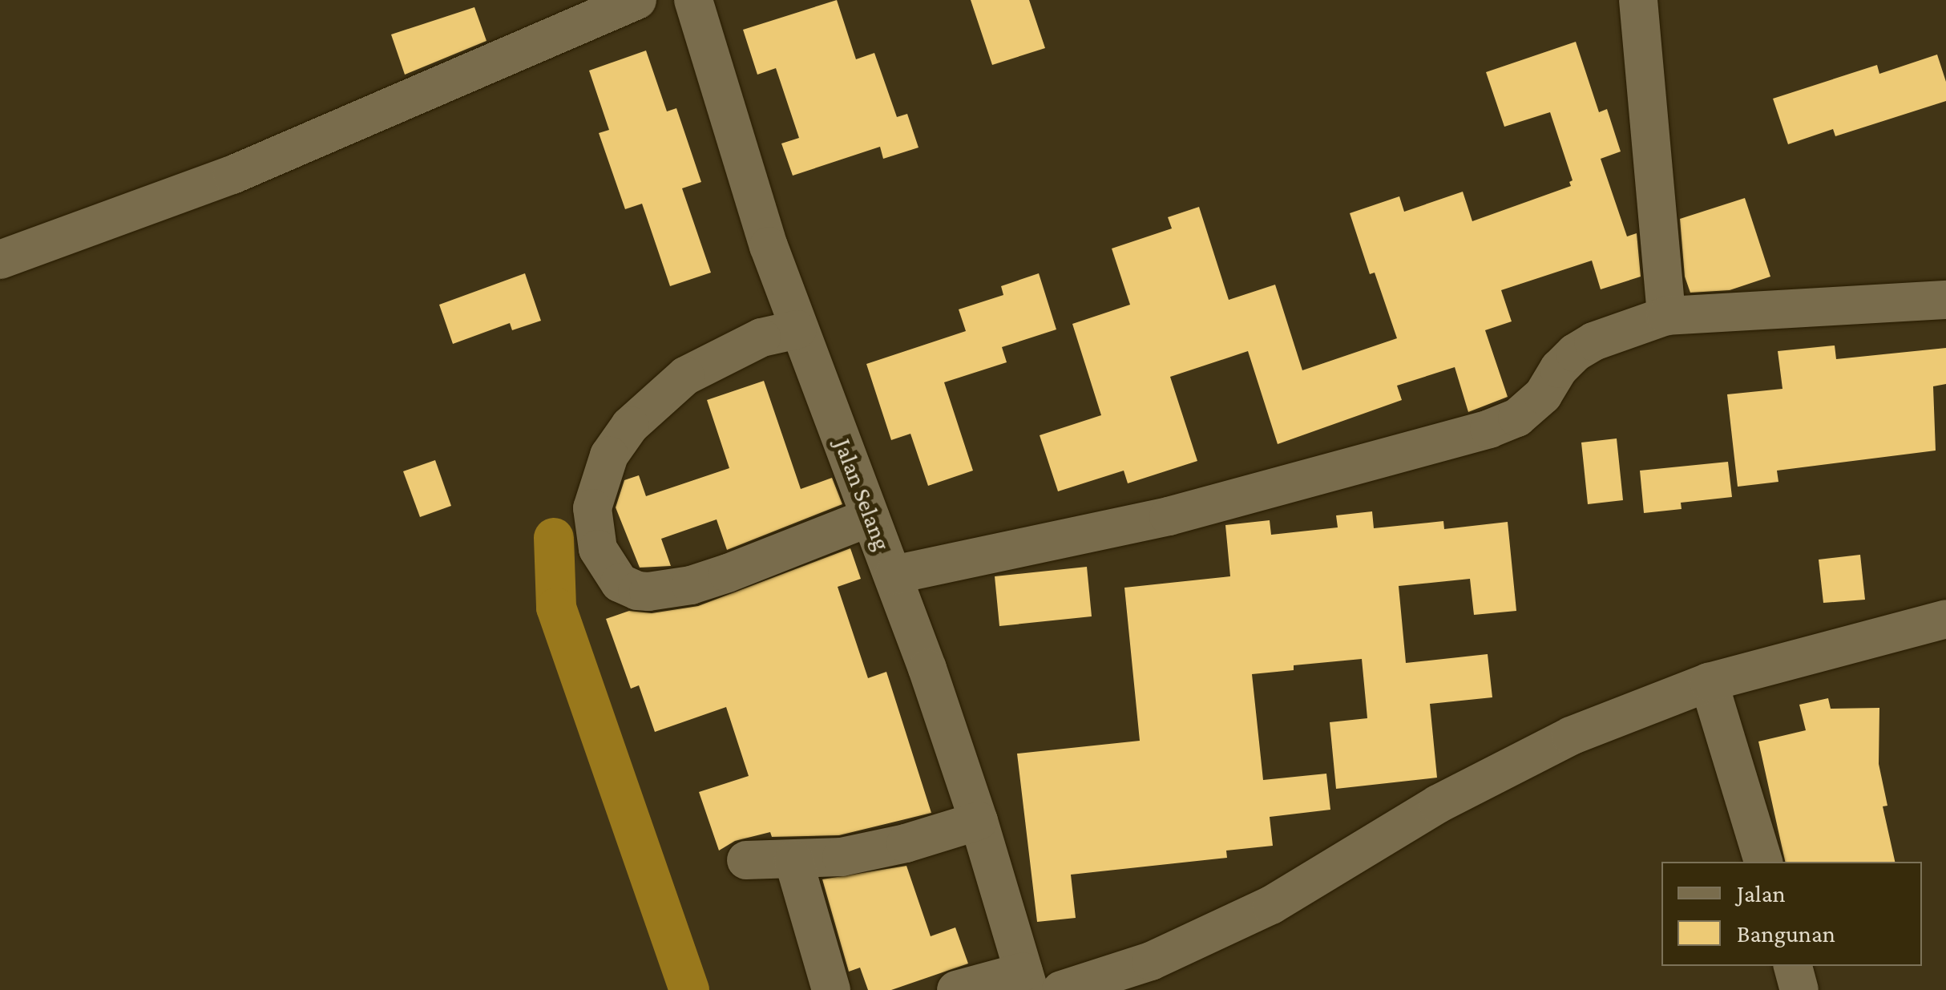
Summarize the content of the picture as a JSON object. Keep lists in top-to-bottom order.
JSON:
{
  "streets": {
    "street": ["Jalan Selang"]
  },
  "legend": ["Jalan", "Bangunan"]
}
